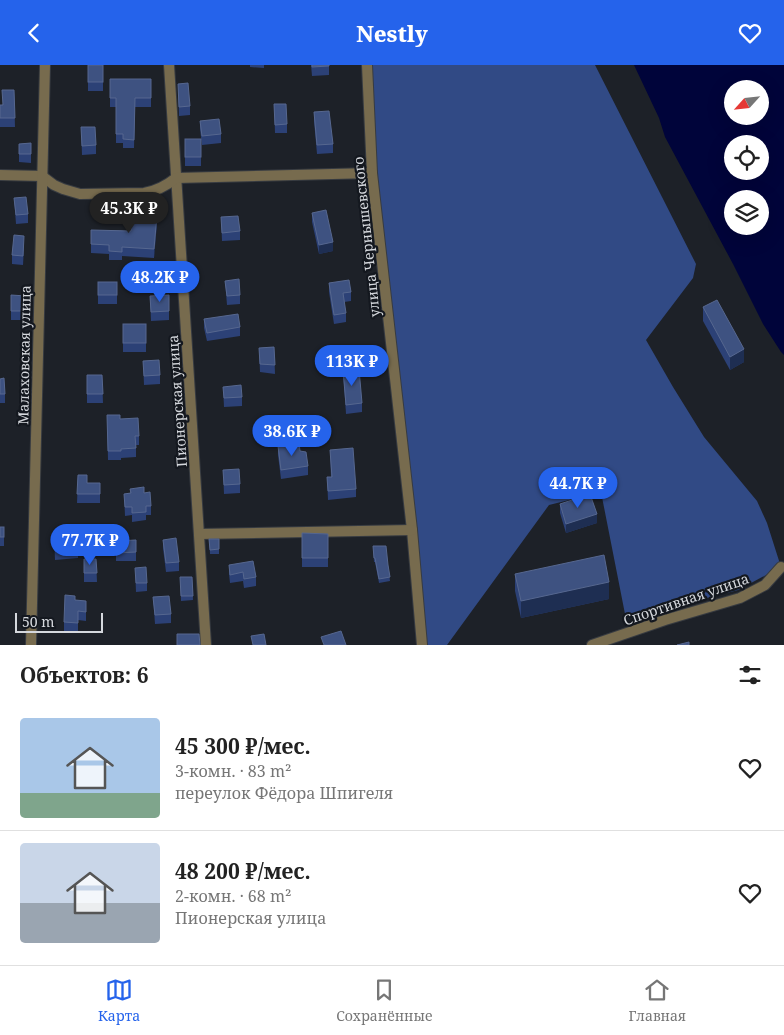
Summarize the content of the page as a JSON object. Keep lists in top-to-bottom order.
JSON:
{
  "streets": {
    "street": [
      "улица Чернышевского",
      "Малаховская улица",
      "Пионерская улица",
      "Спортивная улица"
    ]
  },
  "scale_bar": "50 m",
  "north": "bottom left",
  "page": {
    "header": "Nestly",
    "price": [
      "45.3K ₽",
      "48.2K ₽",
      "113K ₽",
      "38.6K ₽",
      "44.7K ₽",
      "77.7K ₽"
    ],
    "scale": "50 m",
    "heading": "Объектов: 6",
    "list": [
      {
        "name": "45 300 ₽/мес.",
        "note": "3-комн. · 83 m² · переулок Фёдора Шпигеля"
      },
      {
        "name": "48 200 ₽/мес.",
        "note": "2-комн. · 68 m² · Пионерская улица"
      }
    ],
    "tabs": ["Карта", "Сохранённые", "Главная"]
  }
}
